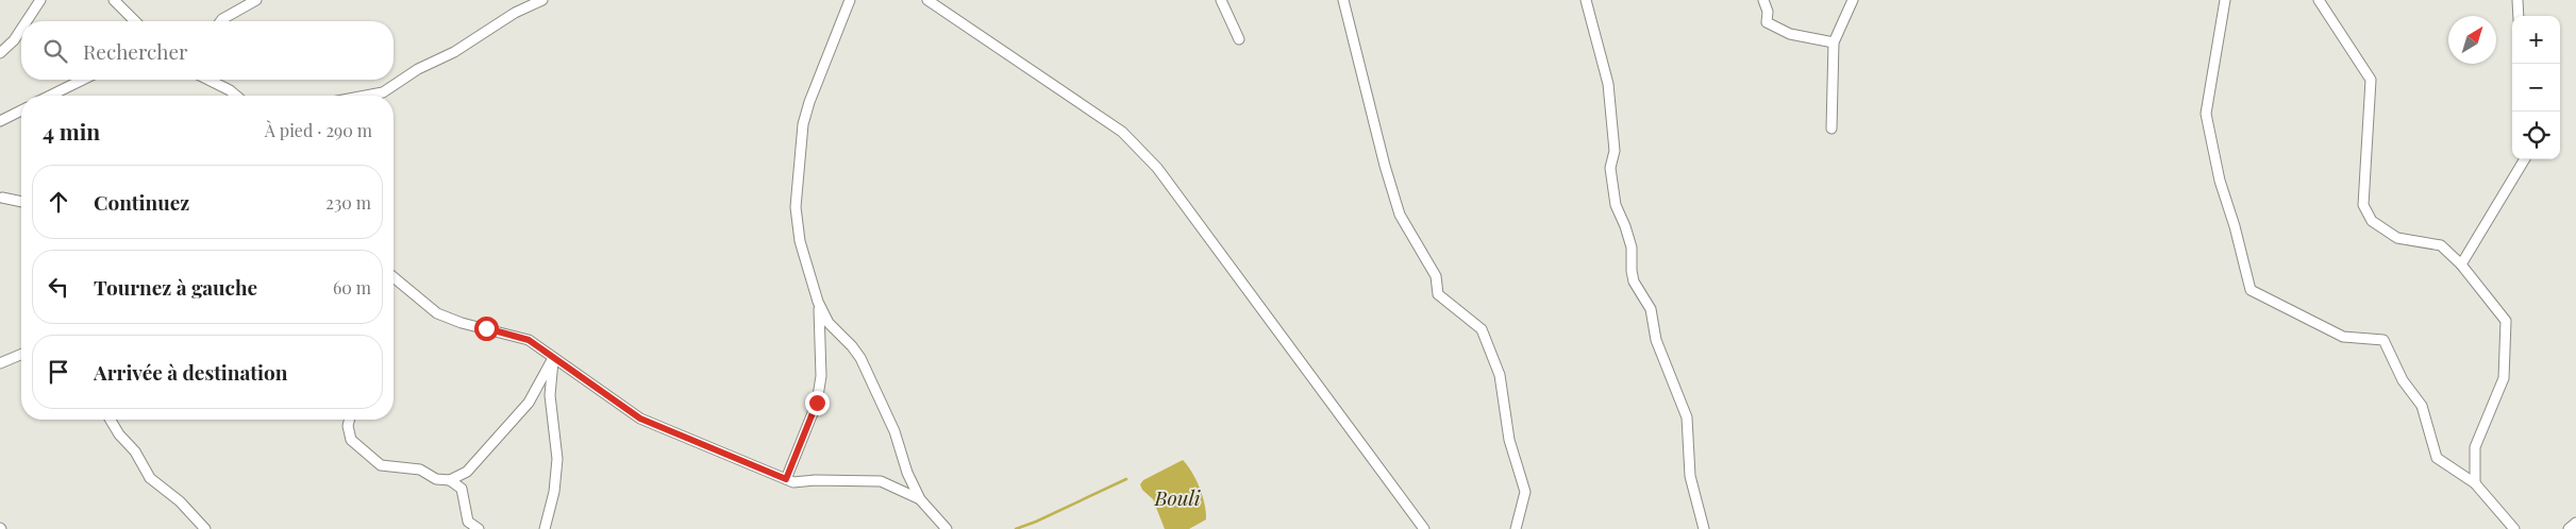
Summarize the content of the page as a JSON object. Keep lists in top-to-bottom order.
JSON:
{
  "water": ["Bouli"],
  "north": "top right",
  "page": {
    "map_buttons": ["+", "−"],
    "search": "Rechercher",
    "heading": ["4 min", "À pied · 290 m"],
    "list": [
      ["Continuez", "230 m"],
      ["Tournez à gauche", "60 m"],
      "Arrivée à destination"
    ]
  }
}
